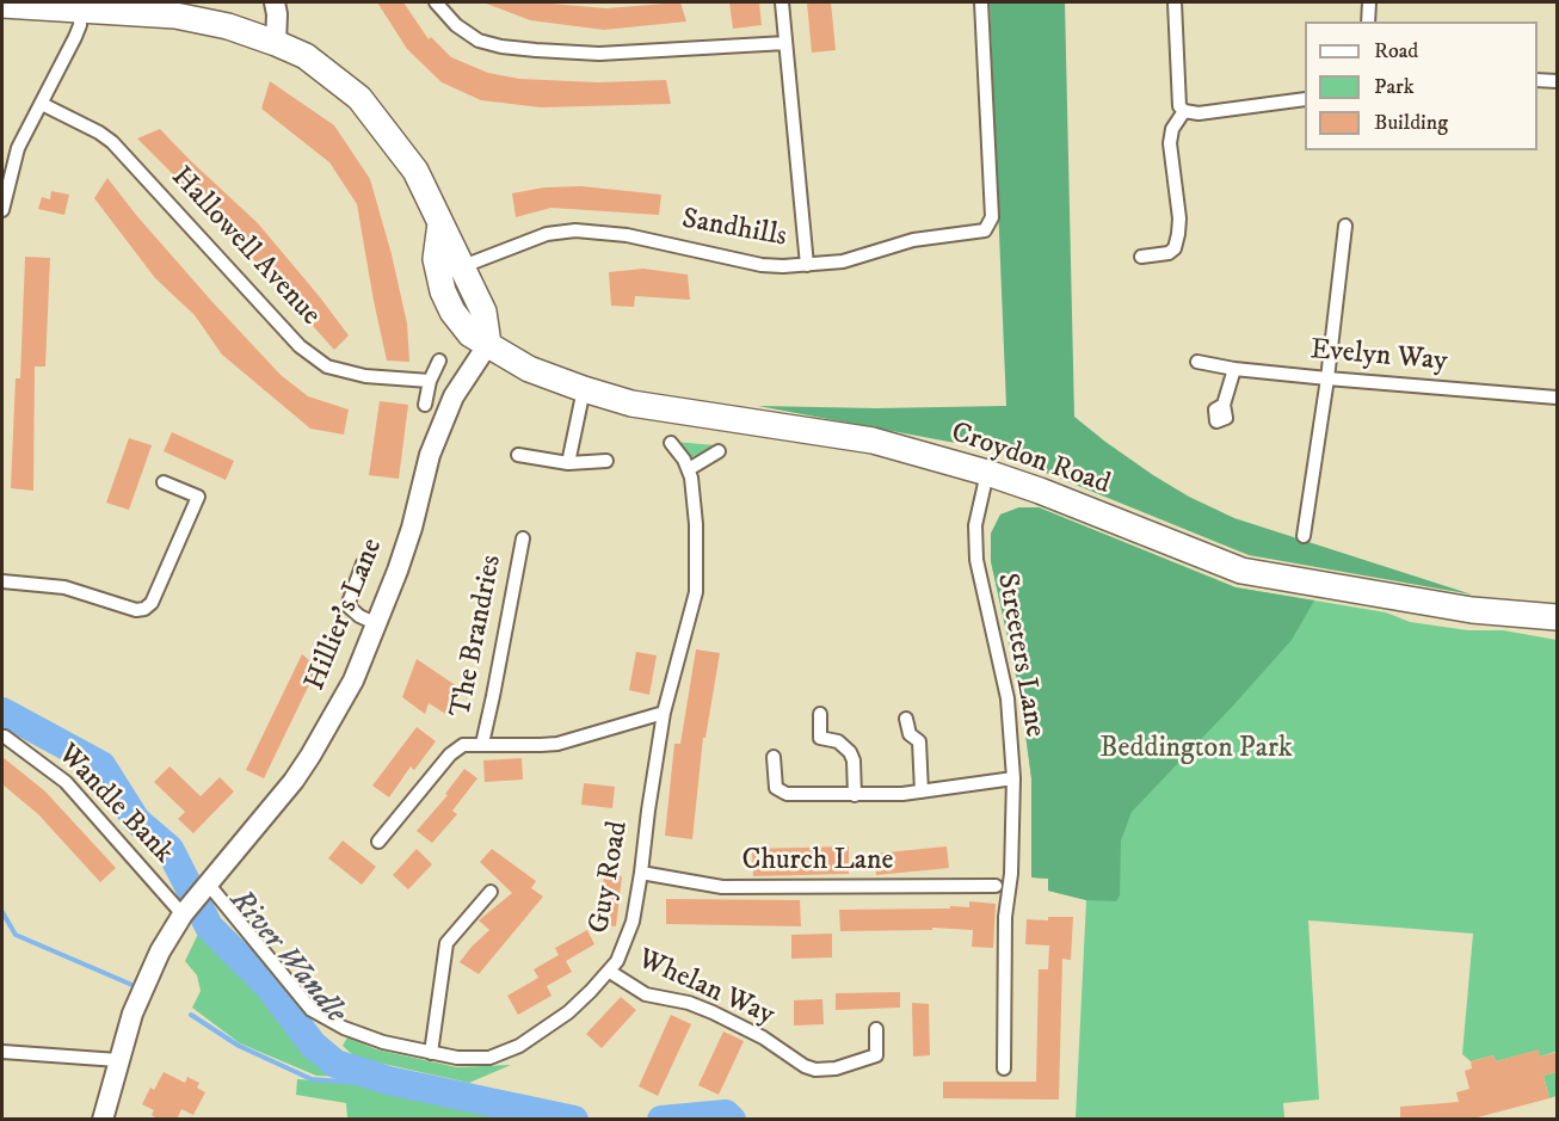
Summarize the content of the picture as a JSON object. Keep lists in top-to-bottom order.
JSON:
{
  "streets": {
    "highway": ["Croydon Road"],
    "main road": ["Hillier's Lane"],
    "street": [
      "Sandhills",
      "Hallowell Avenue",
      "Evelyn Way",
      "The Brandries",
      "Streeters Lane",
      "Wandle Bank",
      "Church Lane",
      "Guy Road",
      "Whelan Way"
    ]
  },
  "crossings": [
    ["Croydon Road", "Hillier's Lane"],
    ["Croydon Road", "Streeters Lane"],
    ["Hillier's Lane", "Wandle Bank"],
    ["Hillier's Lane", "Guy Road"],
    ["The Brandries", "Guy Road"],
    ["Church Lane", "Guy Road"],
    ["Guy Road", "Whelan Way"]
  ],
  "water": ["River Wandle"],
  "parks": ["Beddington Park"],
  "legend": ["Road", "Park", "Building"]
}
